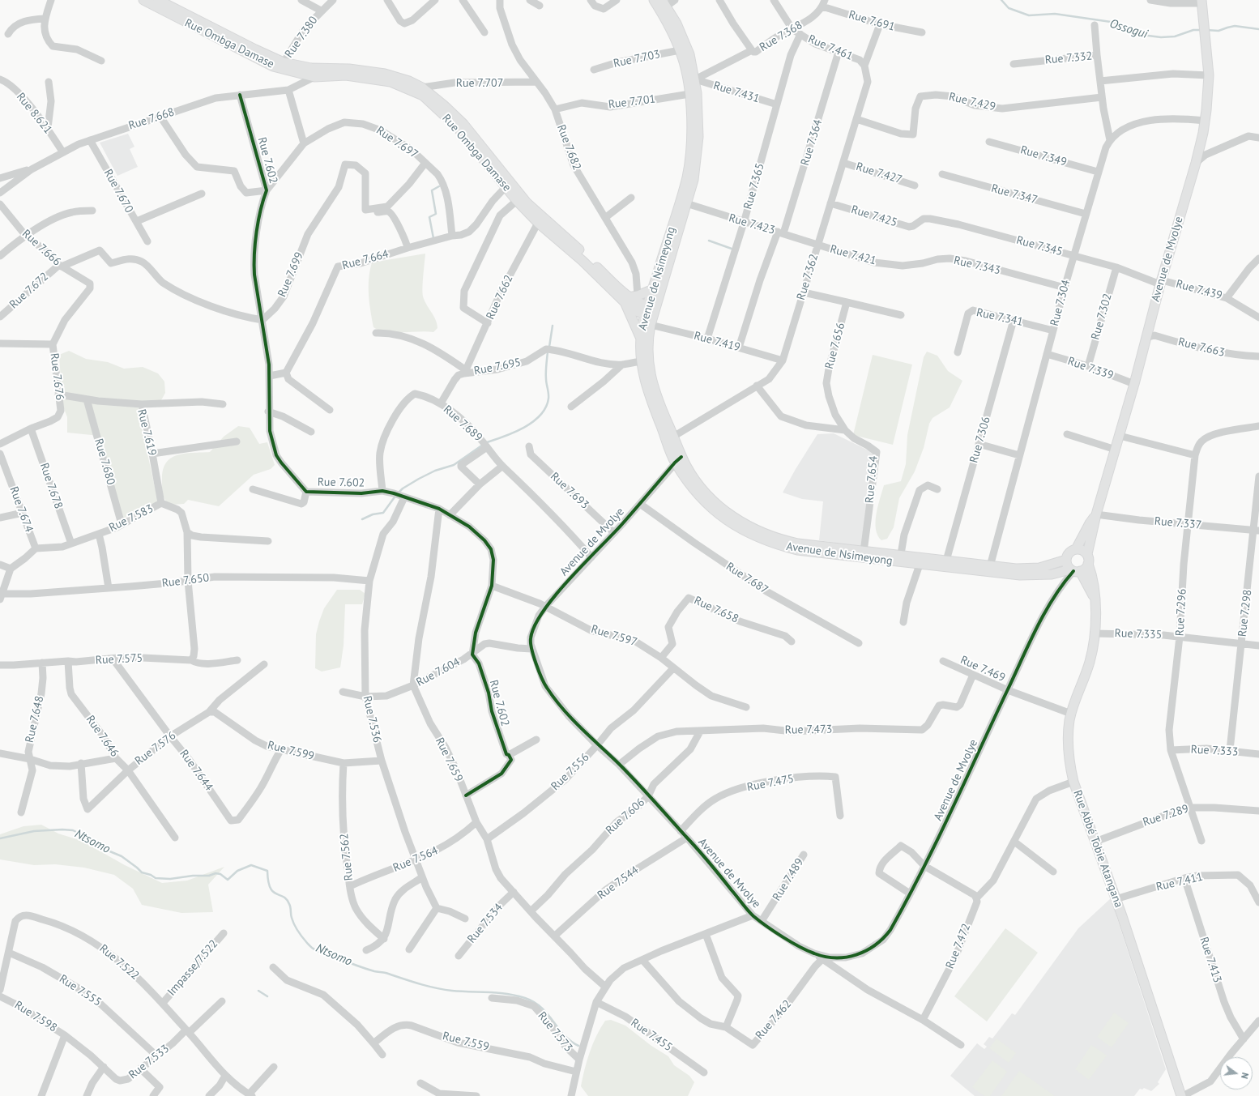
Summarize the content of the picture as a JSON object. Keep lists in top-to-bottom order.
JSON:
{
  "streets": {
    "main road": [
      "Rue Ombga Damase",
      "Avenue de Mvolye",
      "Avenue de Nsimeyong",
      "Rue Abbé Tobie Atangana"
    ],
    "street": [
      "Rue 7.691",
      "Rue 7.368",
      "Rue 7.380",
      "Rue 7.461",
      "Rue 7.332",
      "Rue 7.703",
      "Rue 7.707",
      "Rue 7.431",
      "Rue 7.701",
      "Rue 7.429",
      "Rue 8.621",
      "Rue 7.668",
      "Rue 7.697",
      "Rue 7.364",
      "Rue 7.682",
      "Rue 7.349",
      "Rue 7.602",
      "Rue 7.427",
      "Rue 7.365",
      "Rue 7.670",
      "Rue 7.347",
      "Rue 7.425",
      "Rue 7.423",
      "Rue 7.345",
      "Rue 7.666",
      "Rue 7.421",
      "Rue 7.664",
      "Rue 7.343",
      "Rue 7.699",
      "Rue 7.362",
      "Rue 7.439",
      "Rue 7.672",
      "Rue 7.662",
      "Rue 7.304",
      "Rue 7.302",
      "Rue 7.341",
      "Rue 7.419",
      "Rue 7.656",
      "Rue 7.663",
      "Rue 7.695",
      "Rue 7.339",
      "Rue 7.676",
      "Rue 7.689",
      "Rue 7.619",
      "Rue 7.306",
      "Rue 7.680",
      "Rue 7.654",
      "Rue 7.678",
      "Rue 7.693",
      "Rue 7.674",
      "Rue 7.583",
      "Rue 7.337",
      "Rue 7.687",
      "Rue 7.650",
      "Rue 7.658",
      "Rue 7.296",
      "Rue 7.298",
      "Rue 7.335",
      "Rue 7.597",
      "Rue 7.575",
      "Rue 7.469",
      "Rue 7.604",
      "Rue 7.648",
      "Rue 7.536",
      "Rue 7.473",
      "Rue 7.646",
      "Rue 7.576",
      "Rue 7.599",
      "Rue 7.333",
      "Rue 7.659",
      "Rue 7.644",
      "Rue 7.556",
      "Rue 7.475",
      "Rue 7.289",
      "Rue 7.606",
      "Rue 7.562",
      "Rue 7.564",
      "Rue 7.489",
      "Rue 7.411",
      "Rue 7.544",
      "Rue 7.534",
      "Rue 7.472",
      "Rue 7.413",
      "Rue 7.522",
      "Impasse/7.522",
      "Rue 7.555",
      "Rue 7.598",
      "Rue 7.462",
      "Rue 7.573",
      "Rue 7.455",
      "Rue 7.559",
      "Rue 7.533"
    ]
  },
  "crossings": [
    ["Rue 7.691", "Rue 7.368"],
    ["Rue 7.368", "Rue 7.461"],
    ["Rue 7.368", "Rue 7.431"],
    ["Rue 7.368", "Avenue de Nsimeyong"],
    ["Rue 7.380", "Rue Ombga Damase"],
    ["Rue Ombga Damase", "Rue 7.707"],
    ["Rue Ombga Damase", "Rue 7.668"],
    ["Rue Ombga Damase", "Rue 7.682"],
    ["Rue Ombga Damase", "Rue 7.664"],
    ["Rue Ombga Damase", "Avenue de Nsimeyong"],
    ["Rue Ombga Damase", "Rue 7.662"],
    ["Rue Ombga Damase", "Rue 7.419"],
    ["Rue 7.461", "Rue 7.364"],
    ["Rue 7.461", "Rue 7.365"],
    ["Rue 7.461", "Rue 7.362"],
    ["Rue 7.332", "Rue 7.429"],
    ["Rue 7.332", "Rue 7.304"],
    ["Rue 7.703", "Avenue de Nsimeyong"],
    ["Rue 7.707", "Rue 7.682"],
    ["Rue 7.431", "Rue 7.365"],
    ["Rue 7.431", "Avenue de Nsimeyong"],
    ["Rue 7.701", "Rue 7.682"],
    ["Rue 7.701", "Avenue de Nsimeyong"],
    ["Rue 7.429", "Rue 7.362"],
    ["Rue 8.621", "Rue 7.668"],
    ["Rue 7.668", "Rue 7.602"],
    ["Rue 7.668", "Rue 7.670"],
    ["Rue 7.697", "Rue 7.602"],
    ["Rue 7.697", "Rue 7.664"],
    ["Rue 7.697", "Rue 7.699"],
    ["Rue 7.364", "Rue 7.423"],
    ["Rue 7.364", "Rue 7.419"],
    ["Rue 7.349", "Rue 7.304"],
    ["Rue 7.602", "Rue 7.699"],
    ["Rue 7.602", "Rue 7.689"],
    ["Rue 7.602", "Rue 7.597"],
    ["Rue 7.602", "Rue 7.604"],
    ["Rue 7.602", "Rue 7.536"],
    ["Rue 7.427", "Rue 7.362"],
    ["Rue 7.365", "Rue 7.423"],
    ["Rue 7.365", "Rue 7.419"],
    ["Rue 7.347", "Rue 7.304"],
    ["Rue 7.425", "Rue 7.345"],
    ["Rue 7.425", "Rue 7.362"],
    ["Rue 7.423", "Rue 7.421"],
    ["Rue 7.423", "Rue 7.362"],
    ["Rue 7.423", "Avenue de Nsimeyong"],
    ["Rue 7.345", "Avenue de Mvolye"],
    ["Rue 7.345", "Rue 7.439"],
    ["Rue 7.345", "Rue 7.304"],
    ["Rue 7.345", "Rue 7.302"],
    ["Rue 7.666", "Rue 7.672"],
    ["Rue 7.666", "Rue 7.676"],
    ["Rue 7.421", "Rue 7.343"],
    ["Rue 7.421", "Rue 7.362"],
    ["Avenue de Mvolye", "Avenue de Nsimeyong"],
    ["Avenue de Mvolye", "Rue 7.439"],
    ["Avenue de Mvolye", "Rue 7.663"],
    ["Avenue de Mvolye", "Rue 7.339"],
    ["Avenue de Mvolye", "Rue 7.689"],
    ["Avenue de Mvolye", "Rue 7.693"],
    ["Avenue de Mvolye", "Rue 7.337"],
    ["Avenue de Mvolye", "Rue 7.687"],
    ["Avenue de Mvolye", "Rue 7.597"],
    ["Avenue de Mvolye", "Rue 7.469"],
    ["Avenue de Mvolye", "Rue 7.604"],
    ["Avenue de Mvolye", "Rue 7.473"],
    ["Avenue de Mvolye", "Rue 7.556"],
    ["Avenue de Mvolye", "Rue 7.475"],
    ["Avenue de Mvolye", "Rue 7.606"],
    ["Avenue de Mvolye", "Rue Abbé Tobie Atangana"],
    ["Avenue de Mvolye", "Rue 7.489"],
    ["Avenue de Mvolye", "Rue 7.544"],
    ["Rue 7.343", "Rue 7.304"],
    ["Rue 7.362", "Avenue de Nsimeyong"],
    ["Rue 7.362", "Rue 7.419"],
    ["Avenue de Nsimeyong", "Rue 7.304"],
    ["Avenue de Nsimeyong", "Rue 7.419"],
    ["Avenue de Nsimeyong", "Rue 7.695"],
    ["Avenue de Nsimeyong", "Rue 7.306"],
    ["Avenue de Nsimeyong", "Rue 7.654"],
    ["Avenue de Nsimeyong", "Rue Abbé Tobie Atangana"],
    ["Rue 7.662", "Rue 7.695"],
    ["Rue 7.304", "Rue 7.341"],
    ["Rue 7.304", "Rue 7.339"],
    ["Rue 7.302", "Rue 7.339"],
    ["Rue 7.341", "Rue 7.306"],
    ["Rue 7.656", "Rue 7.654"],
    ["Rue 7.695", "Rue 7.689"],
    ["Rue 7.676", "Rue 7.619"],
    ["Rue 7.676", "Rue 7.678"],
    ["Rue 7.619", "Rue 7.680"],
    ["Rue 7.619", "Rue 7.583"],
    ["Rue 7.680", "Rue 7.583"],
    ["Rue 7.678", "Rue 7.583"],
    ["Rue 7.674", "Rue 7.583"],
    ["Rue 7.583", "Rue 7.650"],
    ["Rue 7.583", "Rue 7.575"],
    ["Rue 7.337", "Rue 7.296"],
    ["Rue 7.337", "Rue 7.298"],
    ["Rue 7.650", "Rue 7.536"],
    ["Rue 7.658", "Rue 7.597"],
    ["Rue 7.296", "Rue 7.335"],
    ["Rue 7.296", "Rue 7.333"],
    ["Rue 7.296", "Rue 7.289"],
    ["Rue 7.298", "Rue 7.335"],
    ["Rue 7.298", "Rue 7.333"],
    ["Rue 7.335", "Rue Abbé Tobie Atangana"],
    ["Rue 7.597", "Rue 7.556"],
    ["Rue 7.575", "Rue 7.648"],
    ["Rue 7.575", "Rue 7.646"],
    ["Rue 7.575", "Rue 7.644"],
    ["Rue 7.469", "Rue 7.473"],
    ["Rue 7.469", "Rue Abbé Tobie Atangana"],
    ["Rue 7.604", "Rue 7.536"],
    ["Rue 7.604", "Rue 7.659"],
    ["Rue 7.536", "Rue 7.599"],
    ["Rue 7.536", "Rue 7.564"],
    ["Rue 7.473", "Rue 7.606"],
    ["Rue 7.646", "Rue 7.576"],
    ["Rue 7.576", "Rue 7.599"],
    ["Rue 7.576", "Rue 7.644"],
    ["Rue 7.599", "Rue 7.644"],
    ["Rue 7.599", "Rue 7.562"],
    ["Rue 7.659", "Rue 7.556"],
    ["Rue 7.659", "Rue 7.606"],
    ["Rue 7.659", "Rue 7.564"],
    ["Rue 7.659", "Rue 7.544"],
    ["Rue 7.659", "Rue 7.534"],
    ["Rue 7.289", "Rue Abbé Tobie Atangana"],
    ["Rue Abbé Tobie Atangana", "Rue 7.411"],
    ["Rue Abbé Tobie Atangana", "Rue 7.472"],
    ["Rue 7.562", "Rue 7.564"],
    ["Rue 7.411", "Rue 7.413"],
    ["Rue 7.522", "Impasse/7.522"],
    ["Rue 7.522", "Rue 7.555"],
    ["Rue 7.522", "Rue 7.533"],
    ["Rue 7.555", "Rue 7.533"],
    ["Rue 7.598", "Rue 7.533"]
  ],
  "water": ["Ossogui", "Ntsomo"],
  "north": "right"
}
